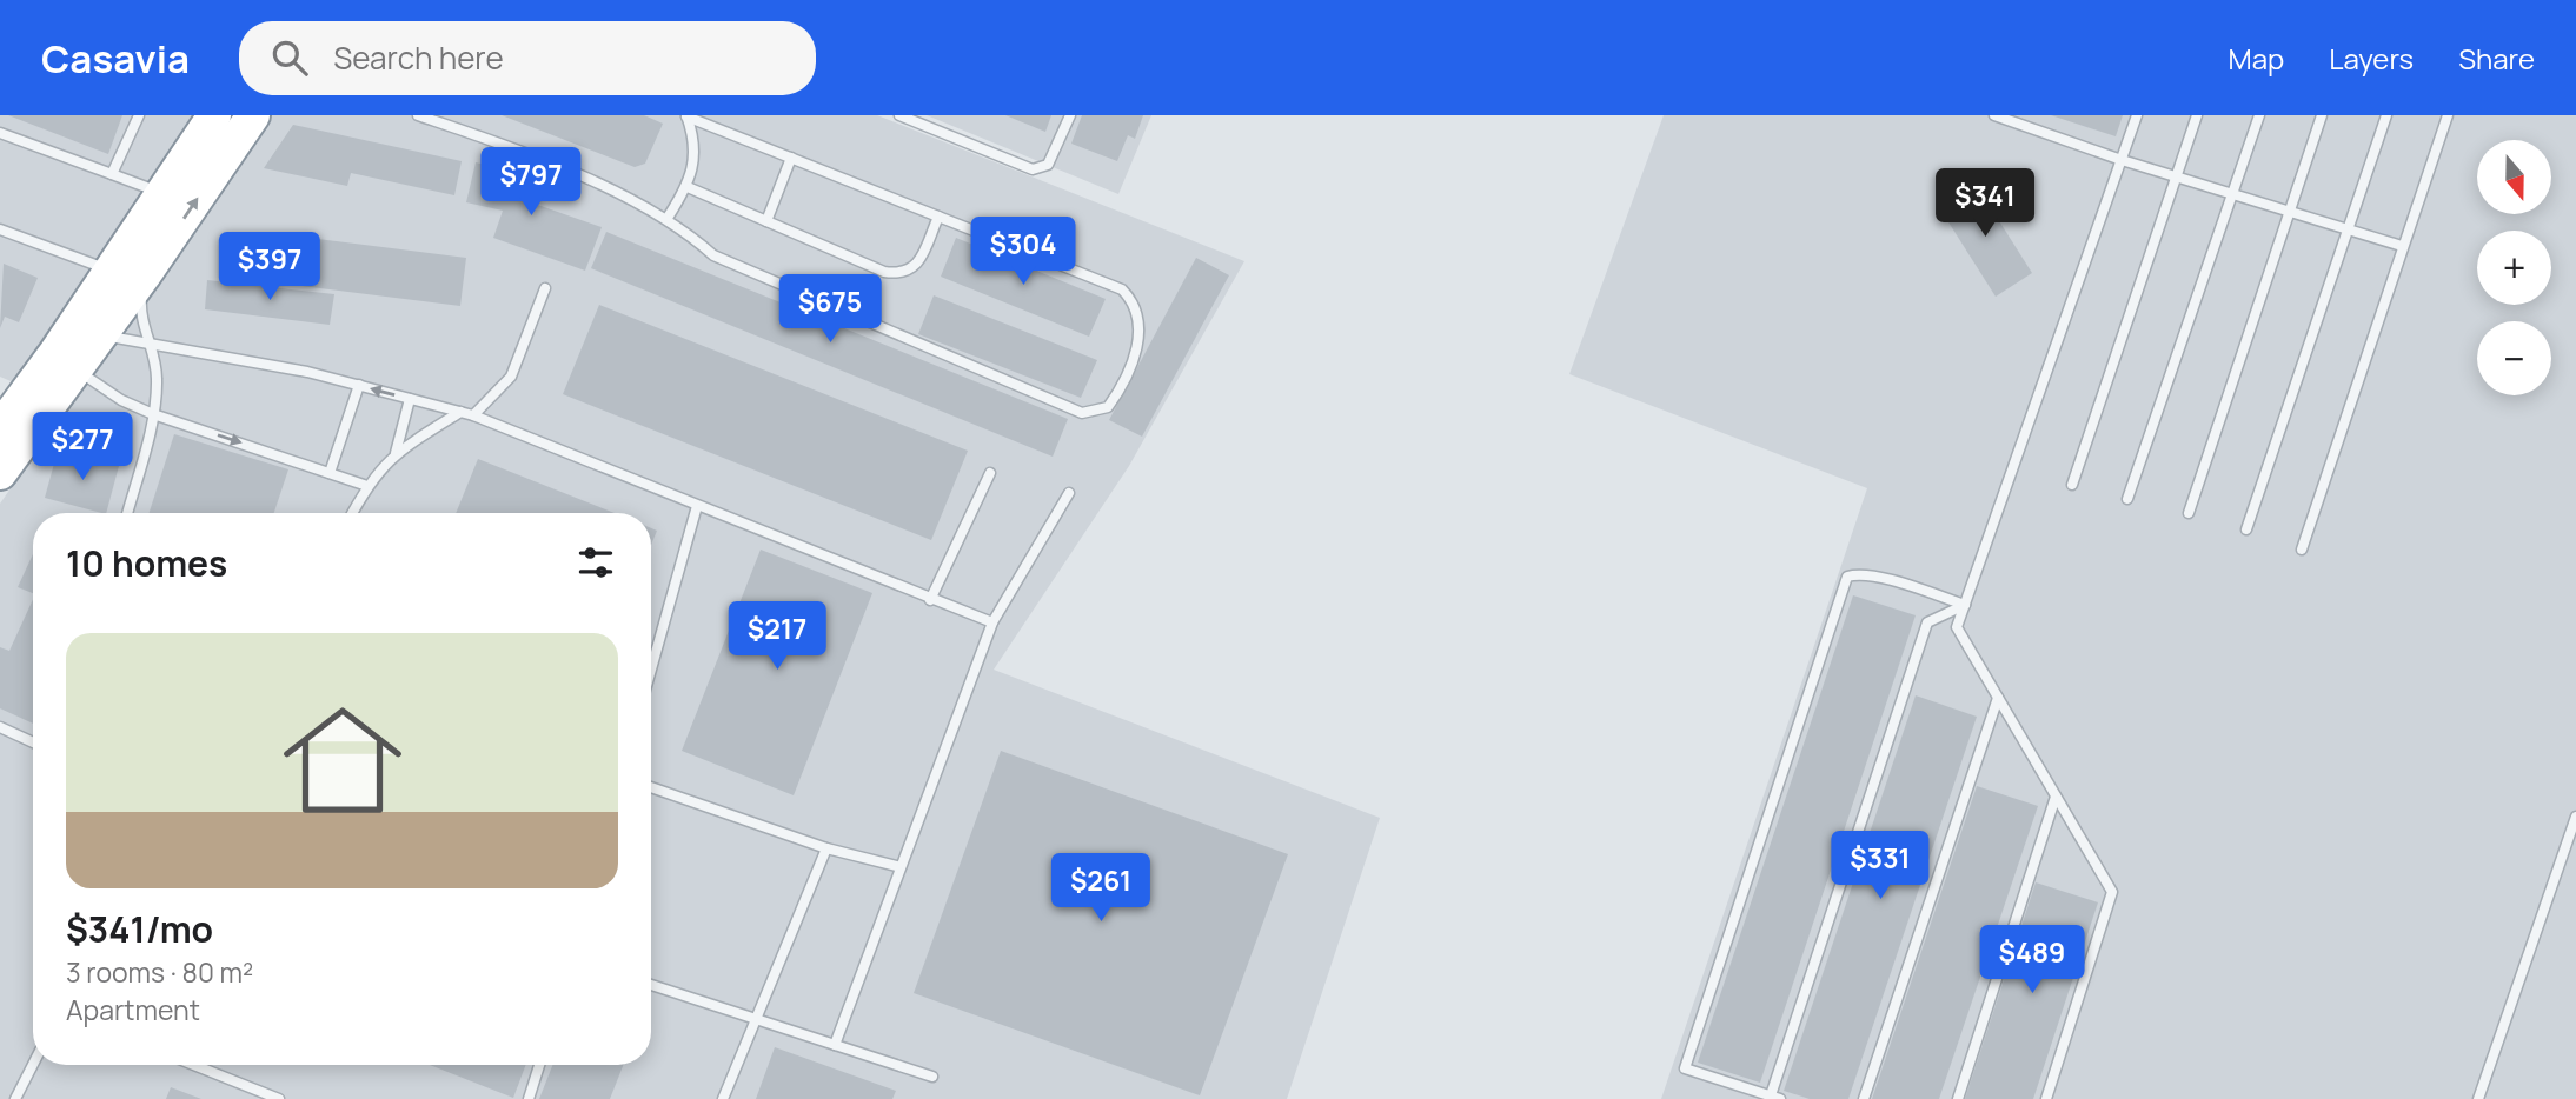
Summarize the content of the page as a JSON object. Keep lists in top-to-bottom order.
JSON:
{
  "north": "bottom",
  "page": {
    "header": "Casavia",
    "search": "Search here",
    "nav": ["Map", "Layers", "Share"],
    "map_buttons": ["+", "−"],
    "price": [
      "$797",
      "$341",
      "$304",
      "$397",
      "$675",
      "$277",
      "$217",
      "$331",
      "$261",
      "$489"
    ],
    "heading": "10 homes",
    "list": [
      {
        "name": "$341/mo",
        "note": "3 rooms · 80 m² · Apartment"
      }
    ]
  }
}
